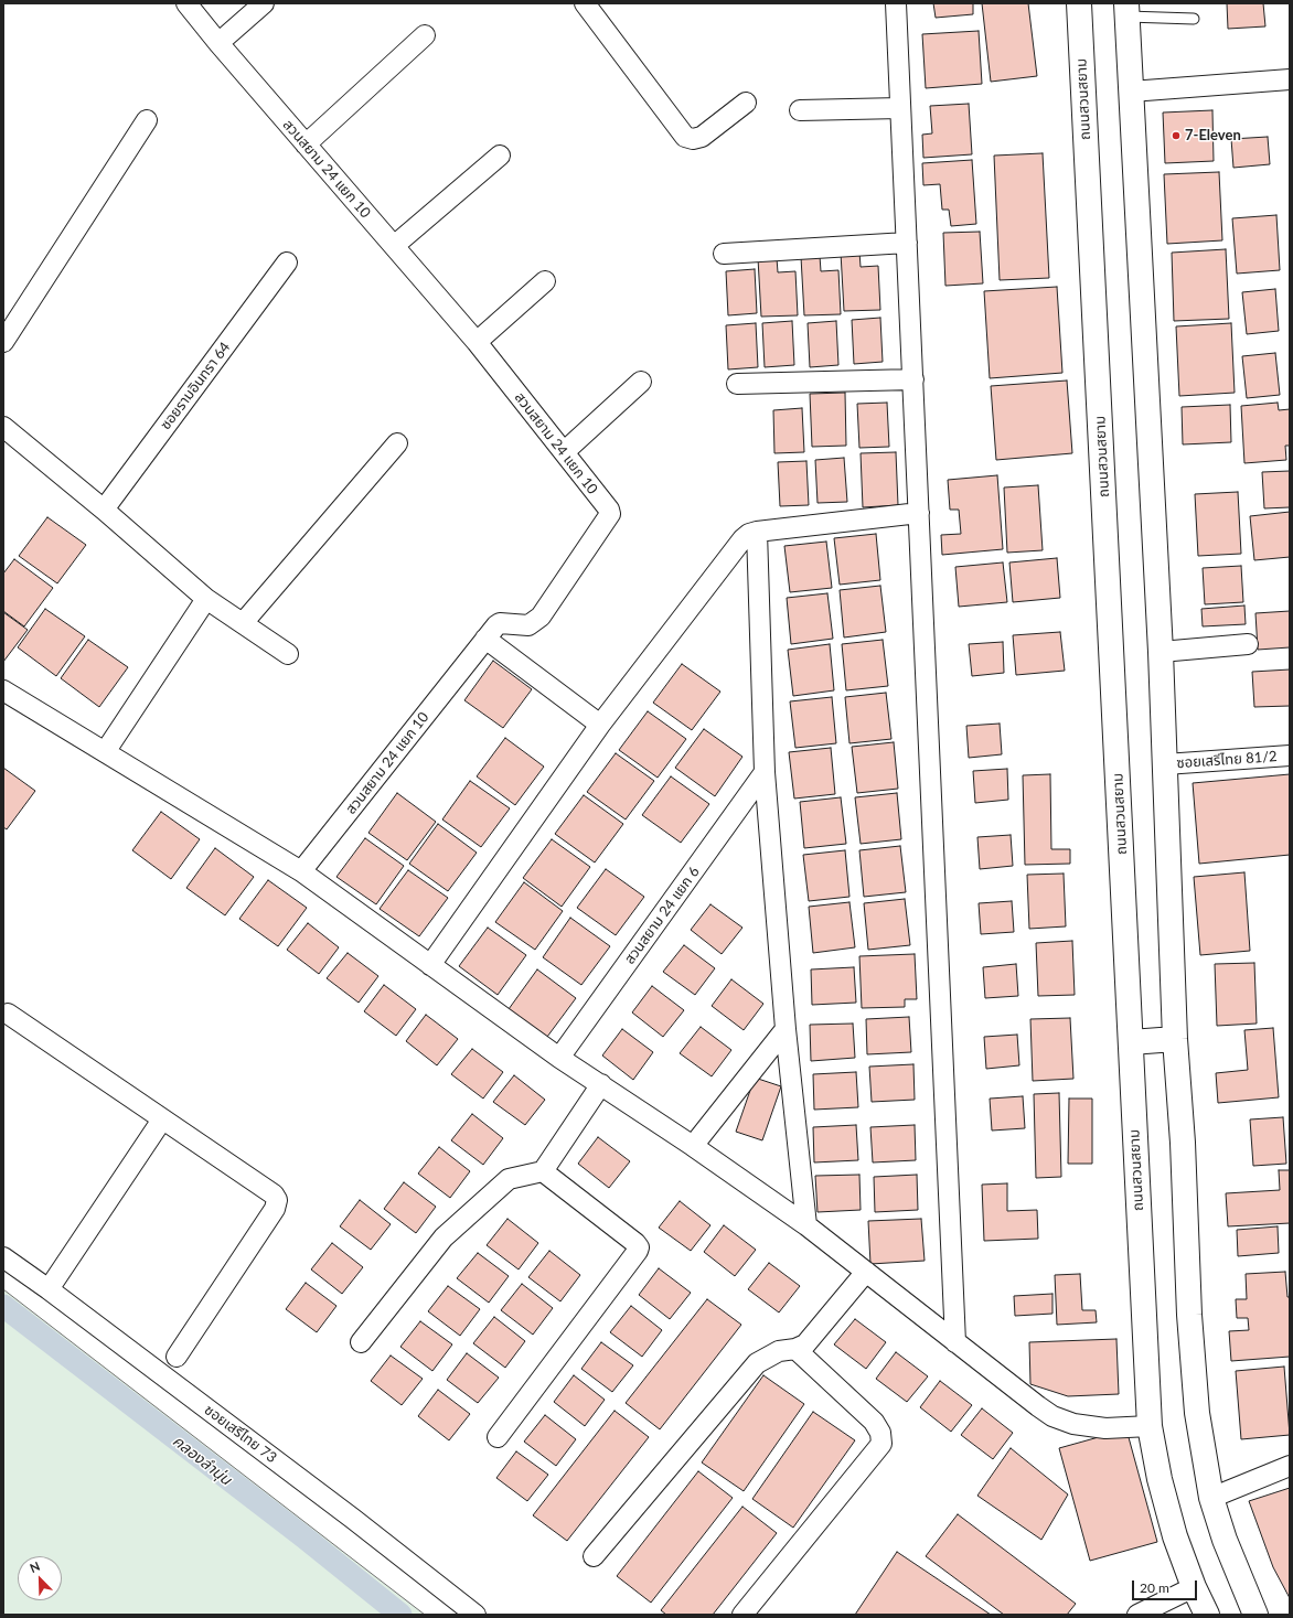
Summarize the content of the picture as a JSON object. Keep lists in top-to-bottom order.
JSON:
{
  "streets": {
    "street": [
      "ถนนสวนสยาม",
      "สวนสยาม 24 แยก 10",
      "ซอยรามอินทรา 64",
      "ซอยเสรีไทย 81/2",
      "สวนสยาม 24 แยก 6",
      "ซอยเสรีไทย 73"
    ]
  },
  "water": ["คลองลำนุ่น"],
  "places": ["7-Eleven"],
  "scale_bar": "20 m",
  "north": "top left"
}
